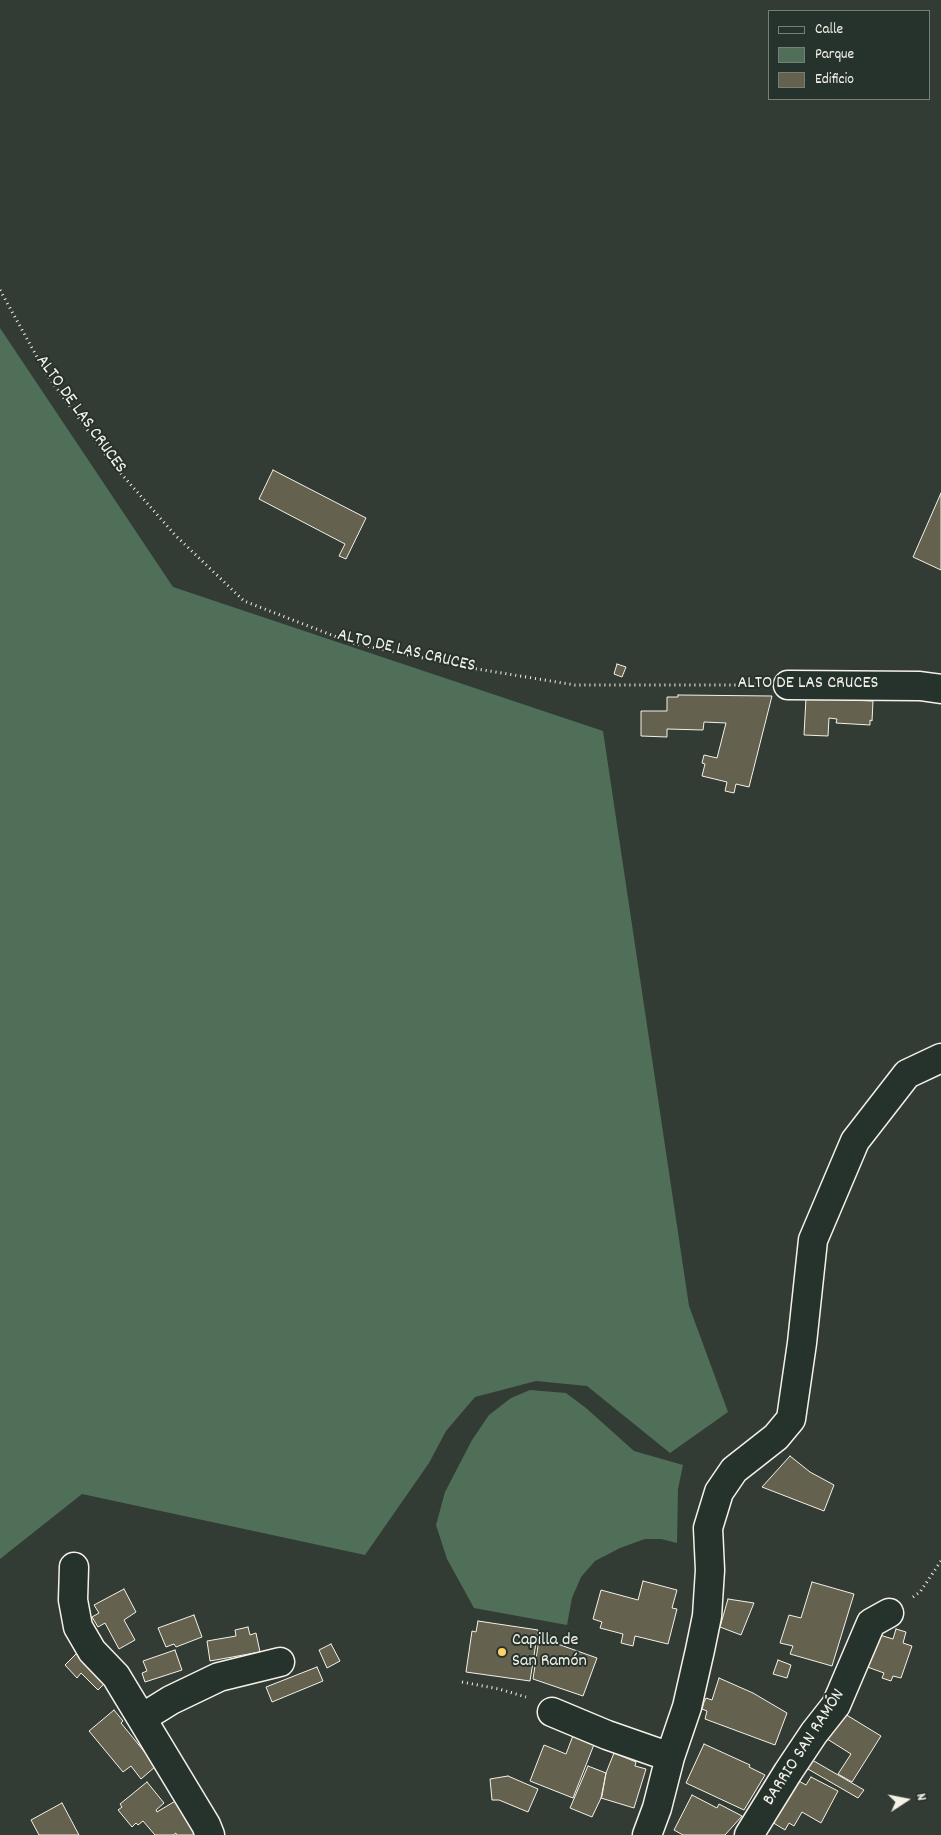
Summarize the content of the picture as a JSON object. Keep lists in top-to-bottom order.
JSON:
{
  "streets": {
    "street": ["ALTO DE LAS CRUCES", "BARRIO SAN RAMÓN"]
  },
  "places": ["Capilla de San Ramón"],
  "legend": ["Calle", "Parque", "Edificio"],
  "north": "right"
}
